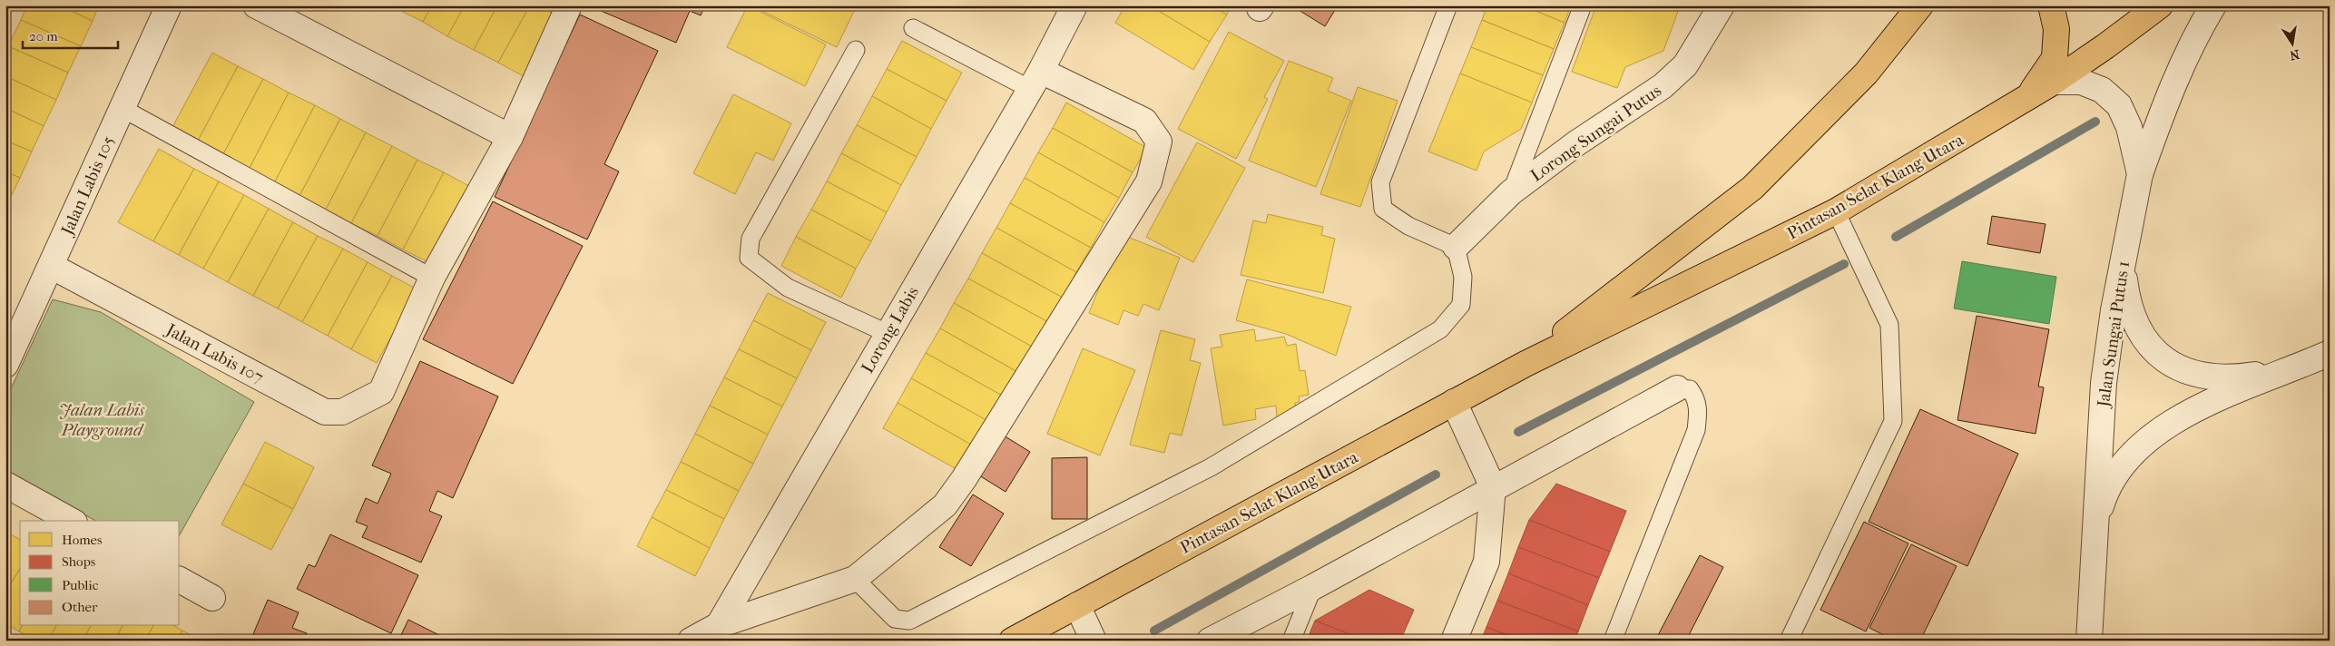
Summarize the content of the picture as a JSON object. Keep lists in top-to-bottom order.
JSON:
{
  "streets": {
    "highway": ["Pintasan Selat Klang Utara"],
    "street": [
      "Lorong Sungai Putus",
      "Jalan Labis 105",
      "Lorong Labis",
      "Jalan Sungai Putus 1",
      "Jalan Labis 107"
    ]
  },
  "crossings": [
    ["Jalan Labis 105", "Jalan Labis 107"],
    ["Pintasan Selat Klang Utara", "Jalan Sungai Putus 1"]
  ],
  "parks": ["Jalan Labis Playground"],
  "legend": [
    "Homes",
    "Shops",
    "Public",
    "Other"
  ],
  "scale_bar": "20 m",
  "north": "bottom"
}
